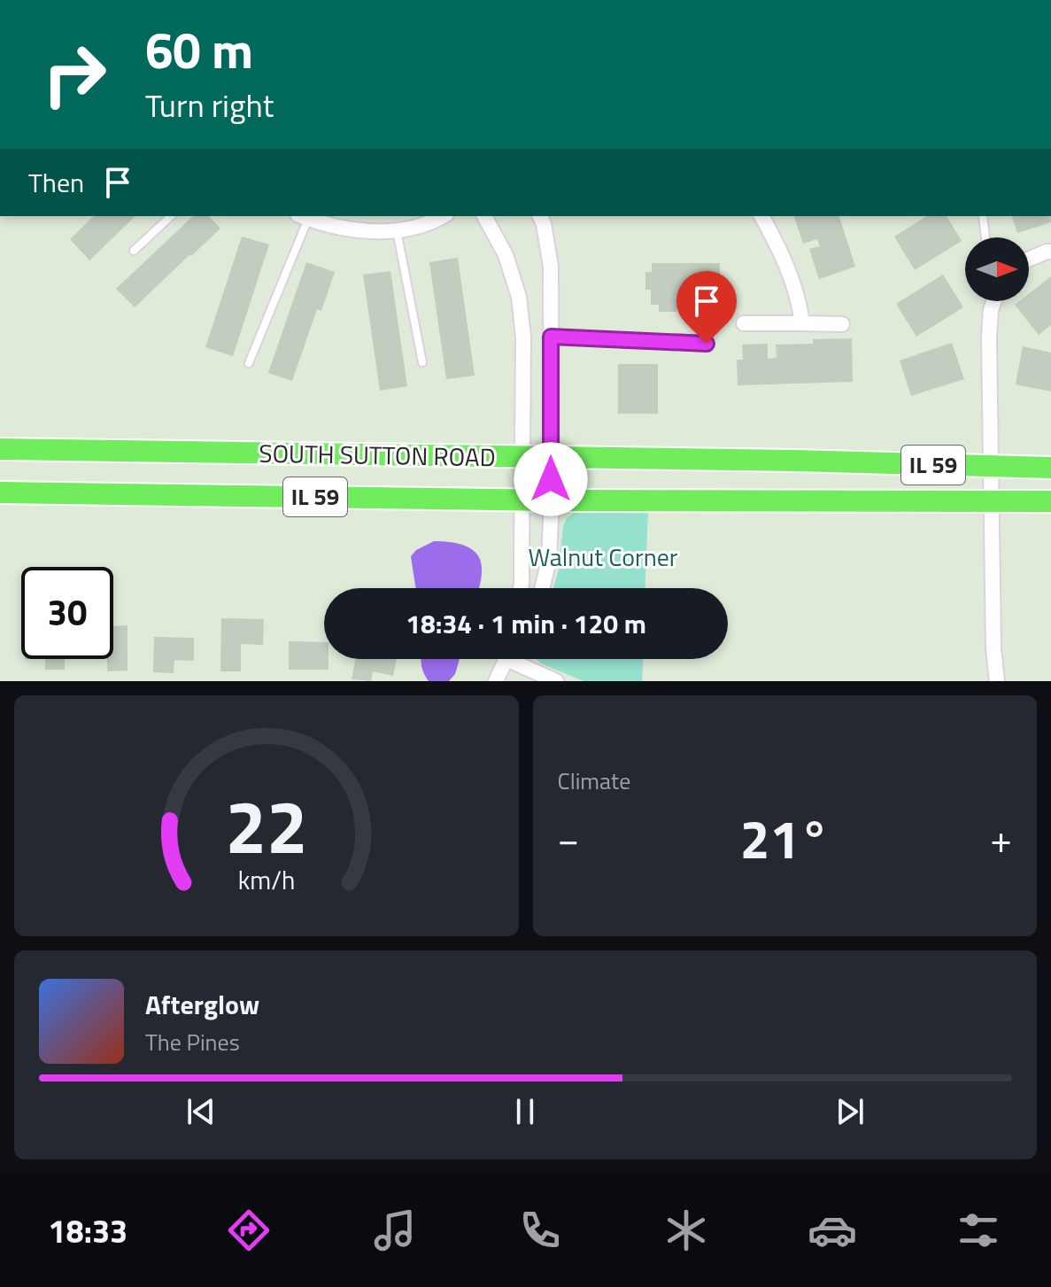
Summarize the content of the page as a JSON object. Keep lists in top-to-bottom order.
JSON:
{
  "streets": {
    "main road": ["SOUTH SUTTON ROAD", "IL 59"]
  },
  "parks": ["Walnut Corner"],
  "north": "right",
  "page": {
    "turn": ["60 m", "Turn right"],
    "then": "Then",
    "limit": "30",
    "trip": "18:34 · 1 min · 120 m",
    "tile": "Climate",
    "heat": ["−", "21°", "+"],
    "song": ["Afterglow", "The Pines"],
    "tabs": "18:33",
    "gauge": ["22", "km/h"]
  }
}
